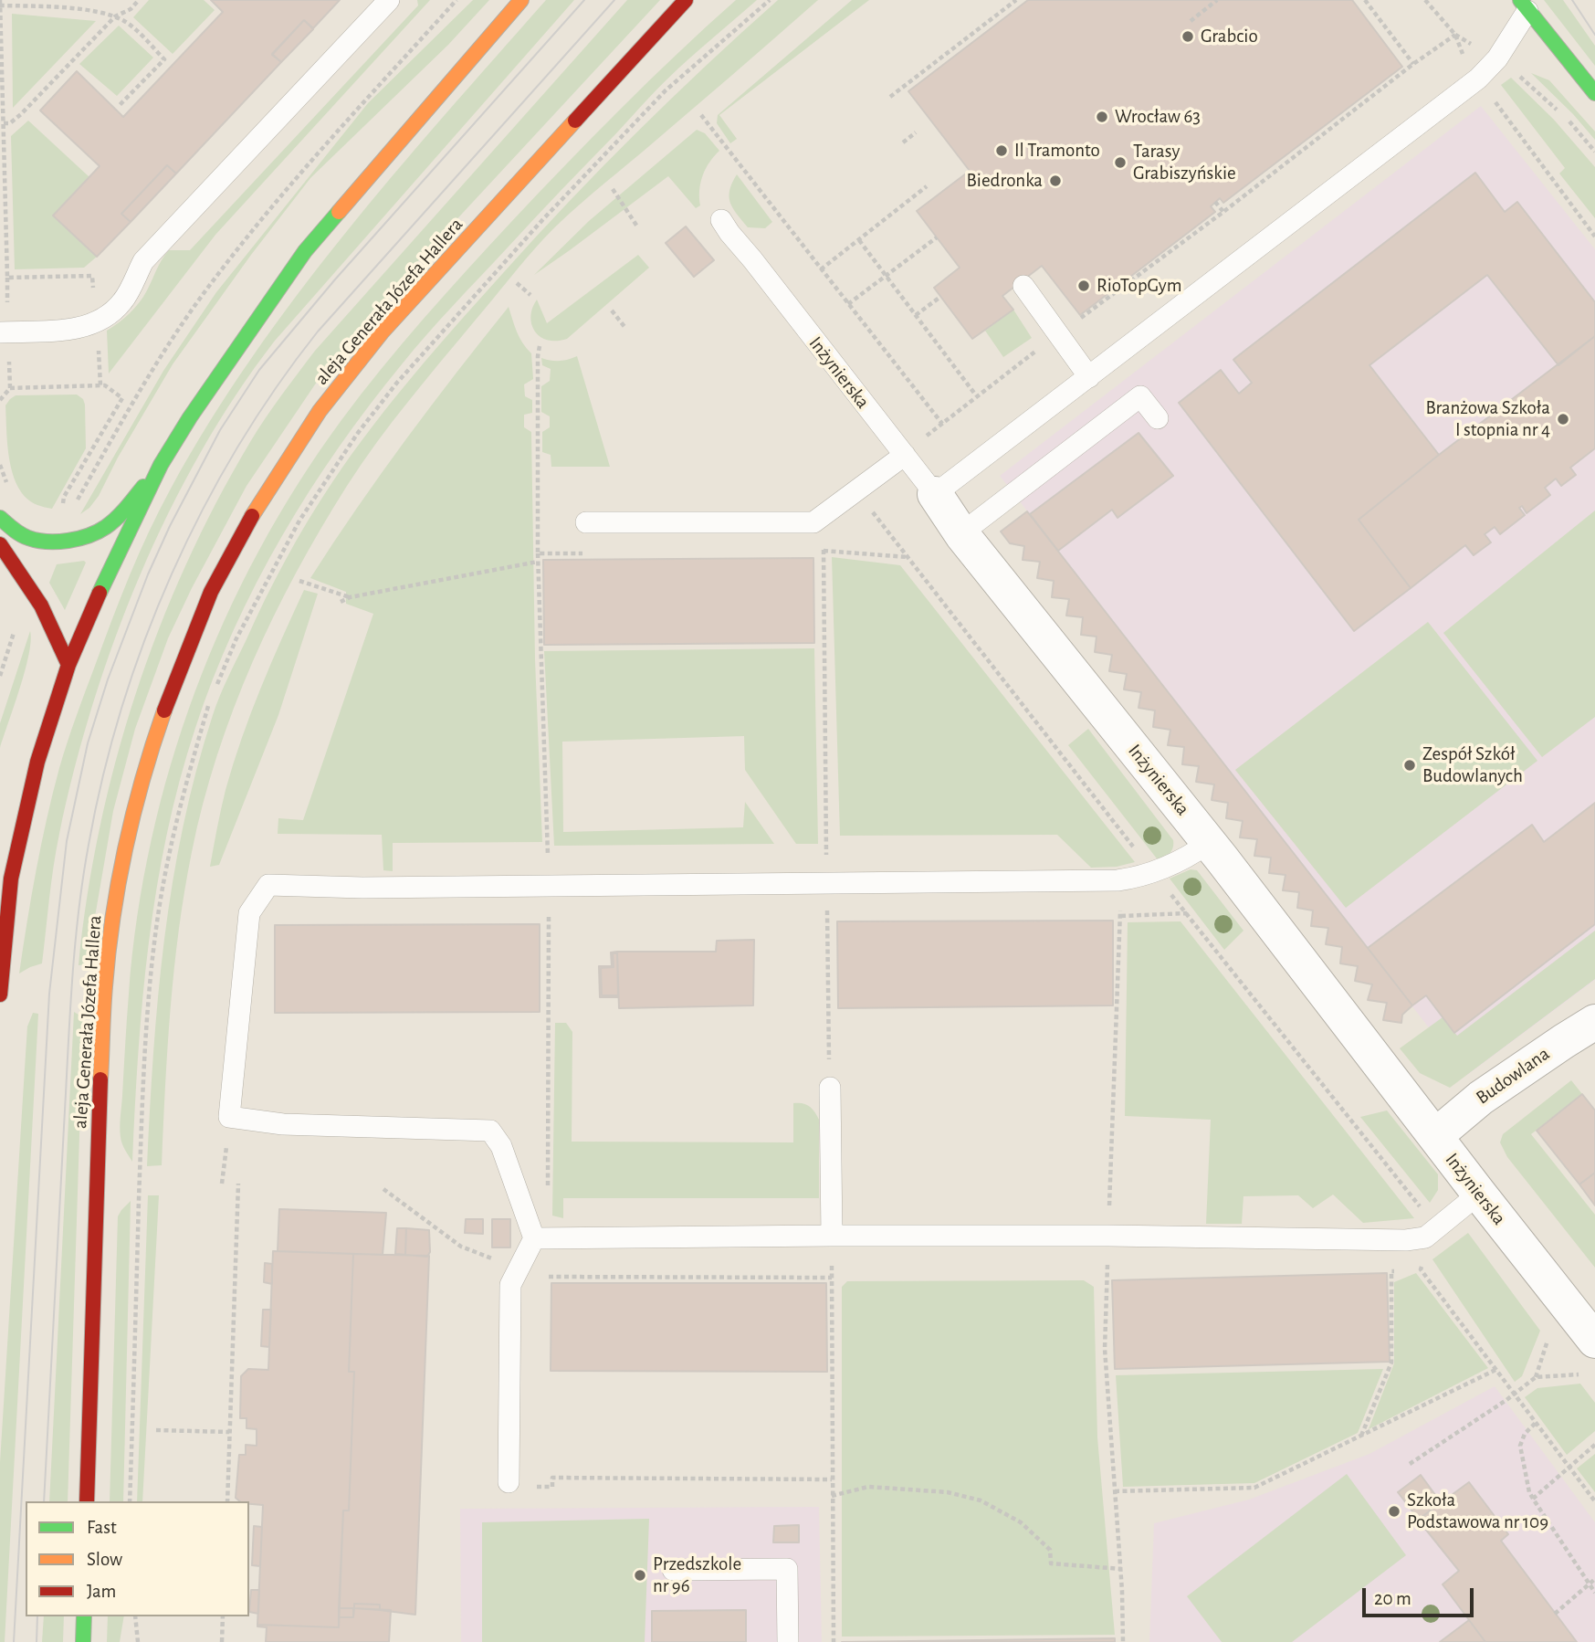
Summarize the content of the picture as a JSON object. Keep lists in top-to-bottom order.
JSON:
{
  "streets": {
    "main road": ["aleja Generała Józefa Hallera"],
    "street": ["Inżynierska", "Budowlana"]
  },
  "crossings": [
    ["Inżynierska", "Budowlana"]
  ],
  "places": [
    "Grabcio",
    "Wrocław 63",
    "Il Tramonto",
    "Tarasy Grabiszyńskie",
    "Biedronka",
    "RioTopGym",
    "Branżowa Szkoła I stopnia nr 4",
    "Zespół Szkół Budowlanych",
    "Szkoła Podstawowa nr 109",
    "Przedszkole nr 96"
  ],
  "legend": ["Fast", "Slow", "Jam"],
  "scale_bar": "20 m"
}
